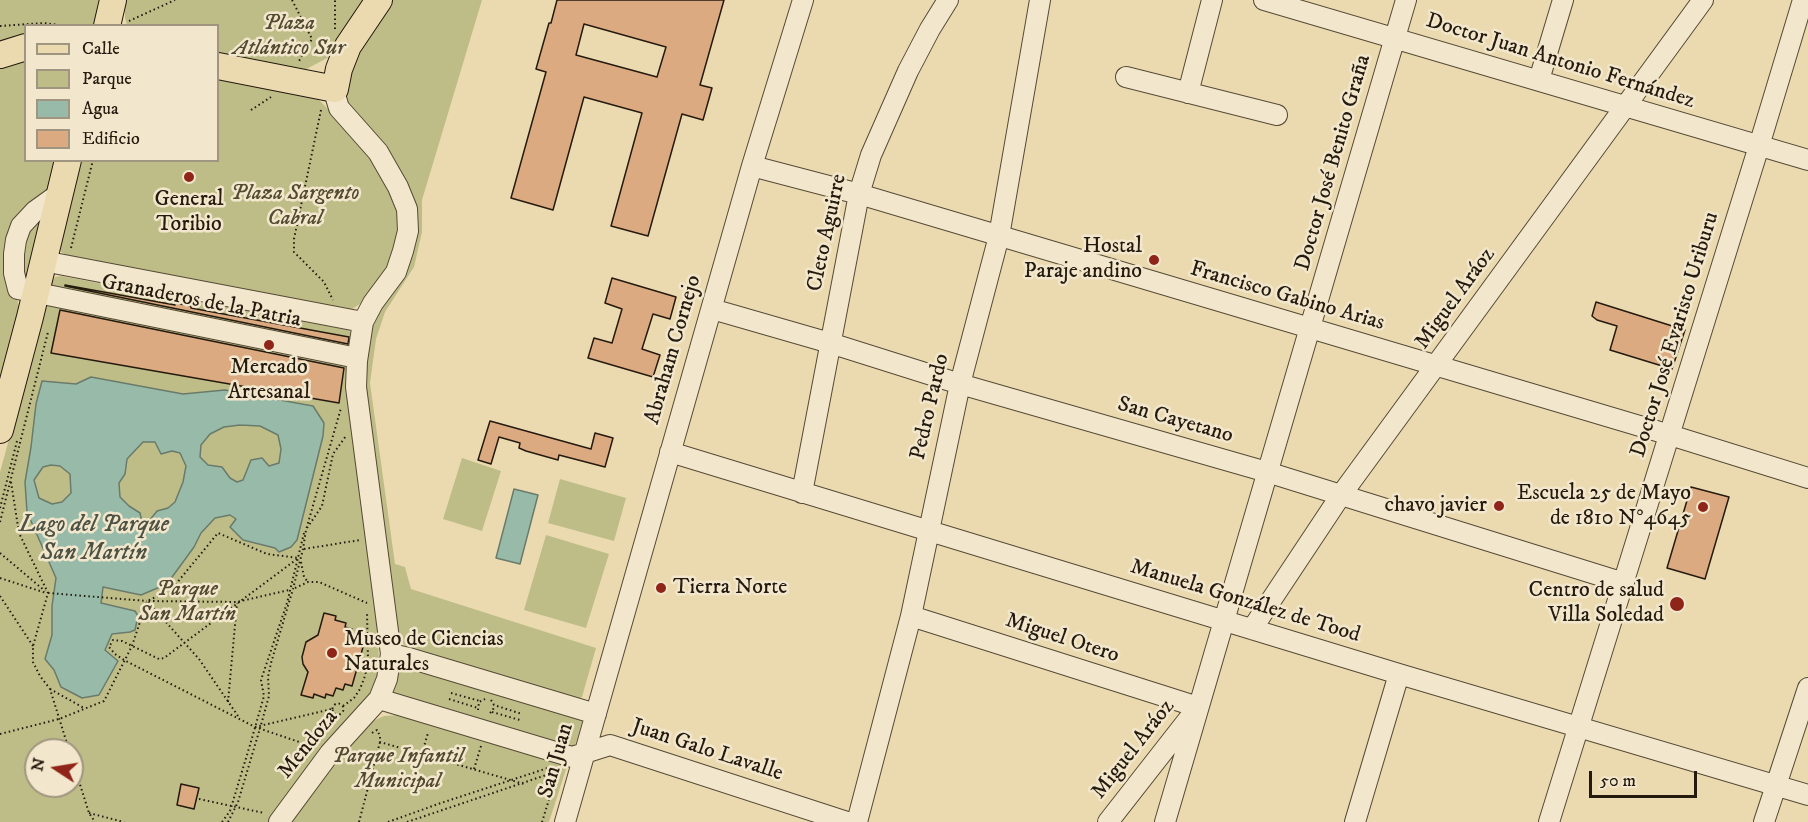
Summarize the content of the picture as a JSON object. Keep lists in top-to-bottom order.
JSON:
{
  "streets": {
    "street": [
      "Doctor Juan Antonio Fernández",
      "Doctor José Benito Graña",
      "Cleto Aguirre",
      "Francisco Gabino Arias",
      "Miguel Aráoz",
      "Granaderos de la Patria",
      "Doctor José Evaristo Uriburu",
      "Abraham Cornejo",
      "Pedro Pardo",
      "San Cayetano",
      "Manuela González de Tood",
      "Miguel Otero",
      "Mendoza",
      "Juan Galo Lavalle",
      "San Juan"
    ]
  },
  "crossings": [
    ["Doctor Juan Antonio Fernández", "Doctor José Benito Graña"],
    ["Doctor Juan Antonio Fernández", "Miguel Aráoz"],
    ["Doctor Juan Antonio Fernández", "Doctor José Evaristo Uriburu"],
    ["Doctor José Benito Graña", "Francisco Gabino Arias"],
    ["Doctor José Benito Graña", "Miguel Aráoz"],
    ["Doctor José Benito Graña", "San Cayetano"],
    ["Doctor José Benito Graña", "Manuela González de Tood"],
    ["Doctor José Benito Graña", "Miguel Otero"],
    ["Cleto Aguirre", "Francisco Gabino Arias"],
    ["Cleto Aguirre", "San Cayetano"],
    ["Cleto Aguirre", "Manuela González de Tood"],
    ["Francisco Gabino Arias", "Miguel Aráoz"],
    ["Francisco Gabino Arias", "Doctor José Evaristo Uriburu"],
    ["Francisco Gabino Arias", "Abraham Cornejo"],
    ["Francisco Gabino Arias", "Pedro Pardo"],
    ["Miguel Aráoz", "San Cayetano"],
    ["Miguel Aráoz", "Manuela González de Tood"],
    ["Miguel Aráoz", "Miguel Otero"],
    ["Doctor José Evaristo Uriburu", "San Cayetano"],
    ["Doctor José Evaristo Uriburu", "Manuela González de Tood"],
    ["Abraham Cornejo", "San Cayetano"],
    ["Abraham Cornejo", "Manuela González de Tood"],
    ["Abraham Cornejo", "San Juan"],
    ["Pedro Pardo", "San Cayetano"],
    ["Pedro Pardo", "Manuela González de Tood"],
    ["Pedro Pardo", "Miguel Otero"],
    ["Juan Galo Lavalle", "San Juan"]
  ],
  "water": ["Lago del Parque San Martín"],
  "parks": [
    "Plaza Atlántico Sur",
    "Plaza Sargento Cabral",
    "Parque San Martín",
    "Parque Infantil Municipal"
  ],
  "places": [
    "General Toribio",
    "Hostal Paraje andino",
    "Mercado Artesanal",
    "chavo javier",
    "Escuela 25 de Mayo de 1810 N°4645",
    "Tierra Norte",
    "Centro de salud Villa Soledad",
    "Museo de Ciencias Naturales"
  ],
  "legend": [
    "Calle",
    "Parque",
    "Agua",
    "Edificio"
  ],
  "scale_bar": "50 m",
  "north": "left"
}
